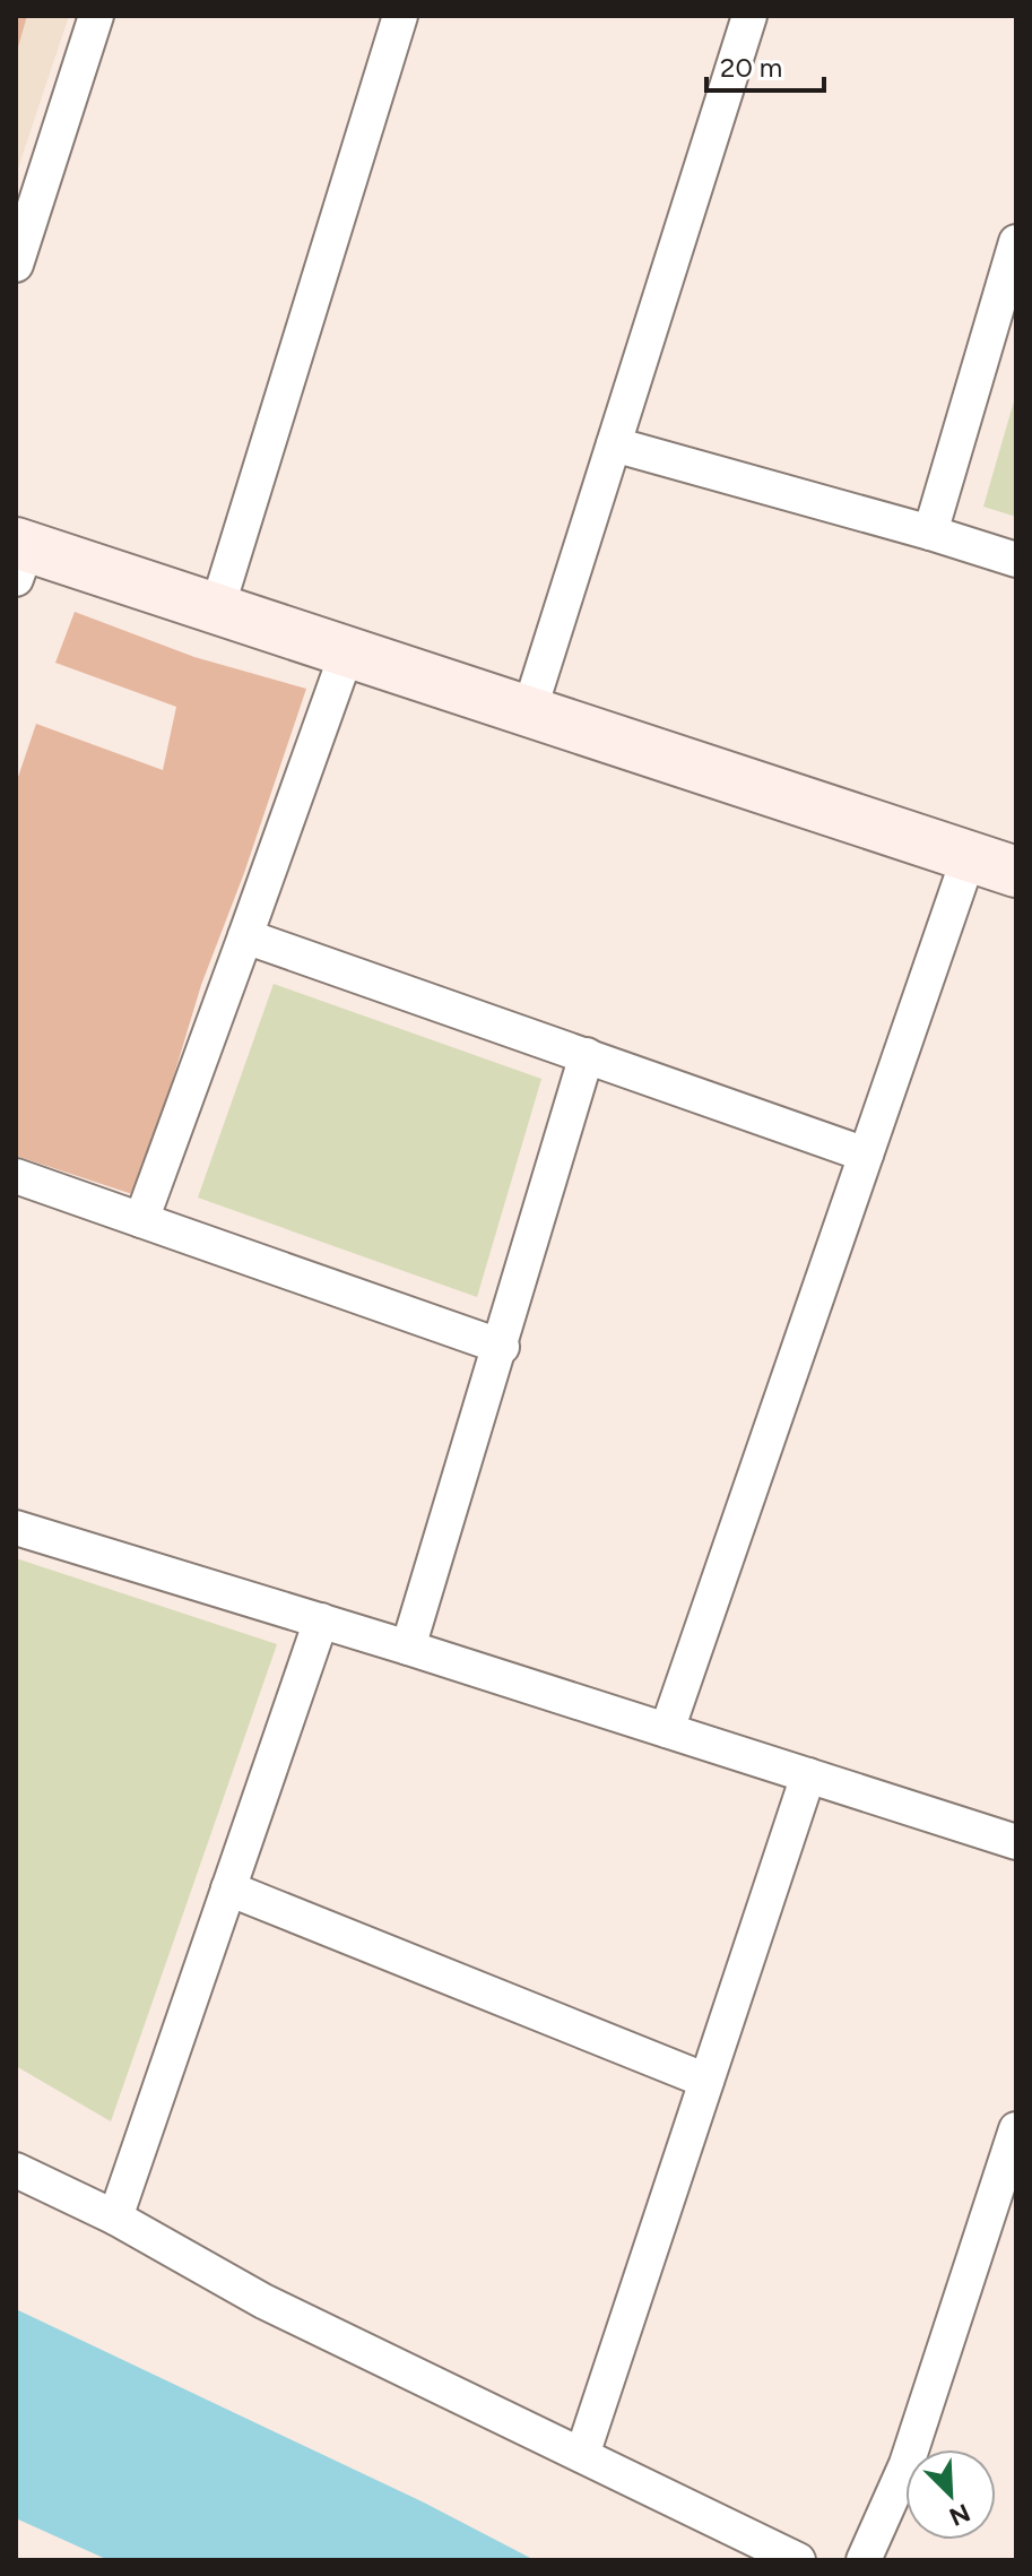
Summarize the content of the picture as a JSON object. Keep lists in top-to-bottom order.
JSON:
{
  "scale_bar": "20 m",
  "north": "bottom right"
}
